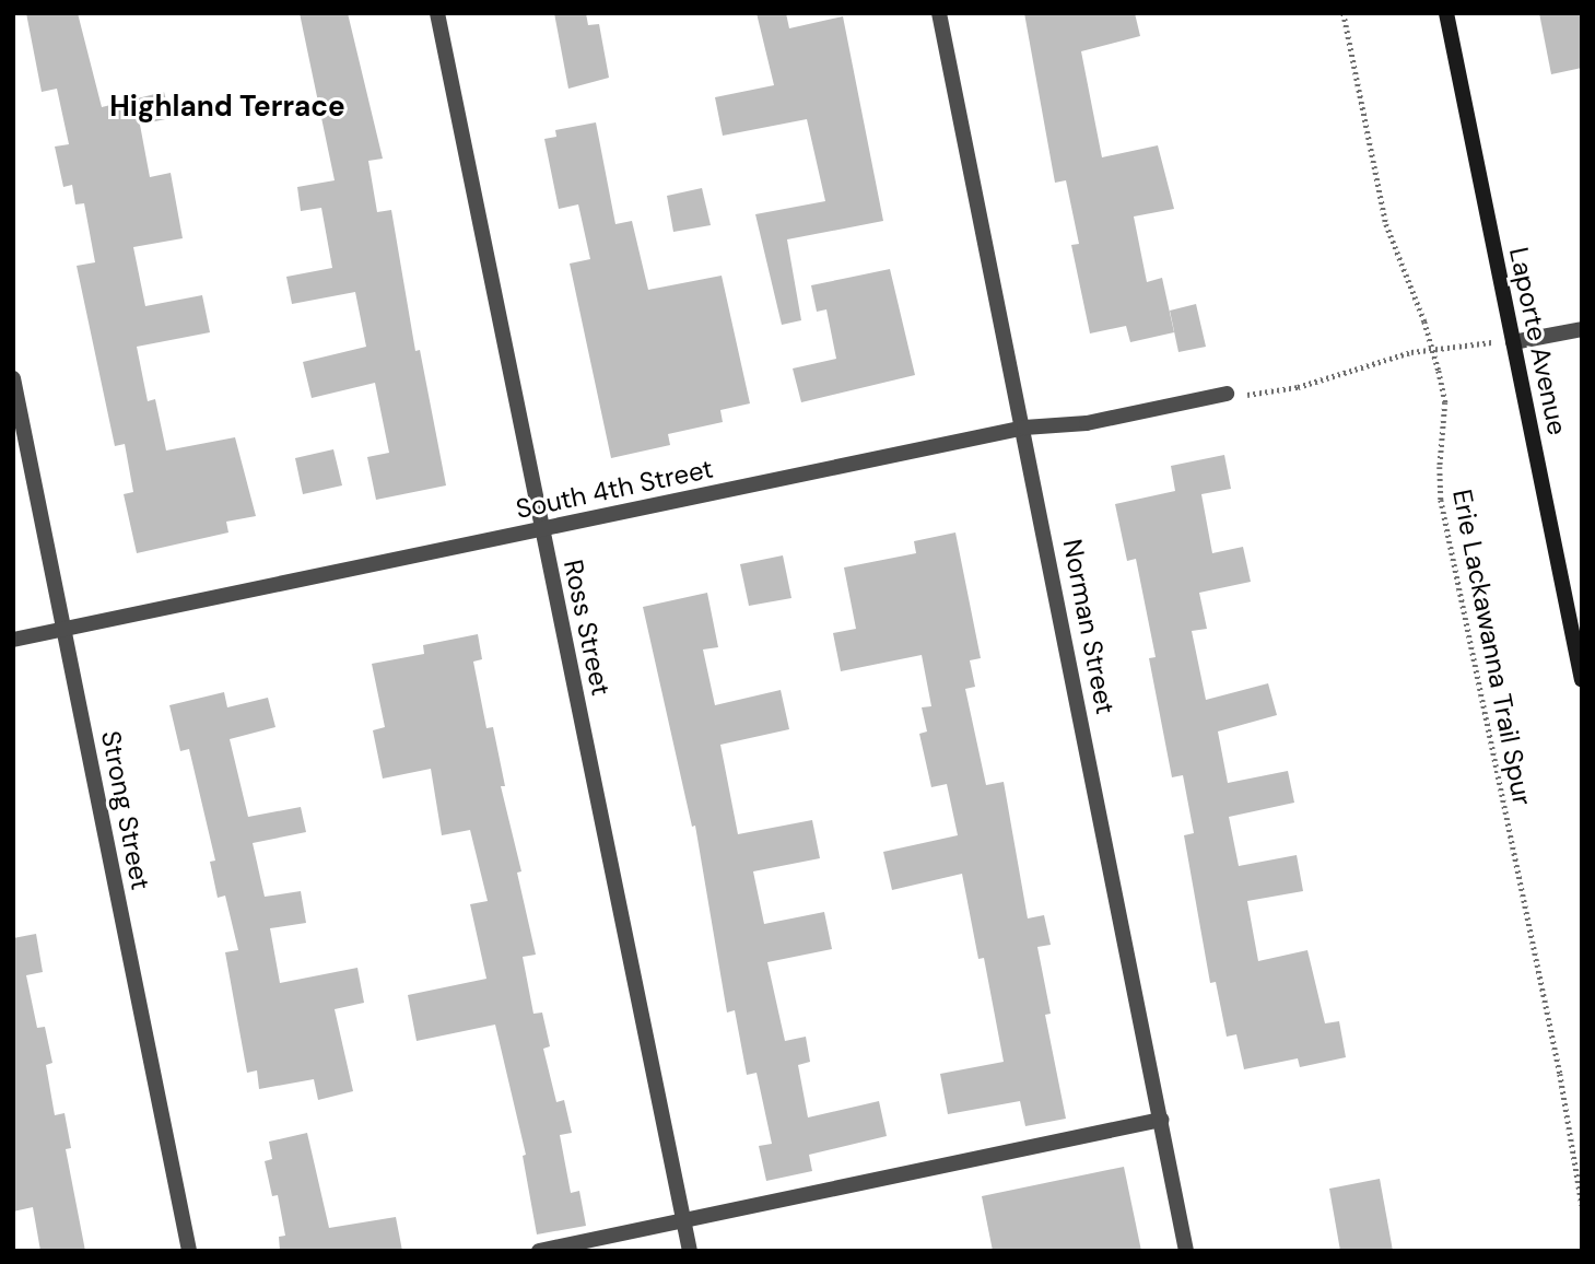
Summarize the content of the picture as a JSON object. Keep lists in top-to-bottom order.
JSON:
{
  "streets": {
    "street": [
      "Laporte Avenue",
      "South 4th Street",
      "Norman Street",
      "Ross Street",
      "Strong Street"
    ],
    "path": ["Erie Lackawanna Trail Spur"]
  },
  "crossings": [
    ["South 4th Street", "Norman Street"],
    ["South 4th Street", "Ross Street"],
    ["South 4th Street", "Strong Street"]
  ],
  "districts": ["Highland Terrace"]
}
